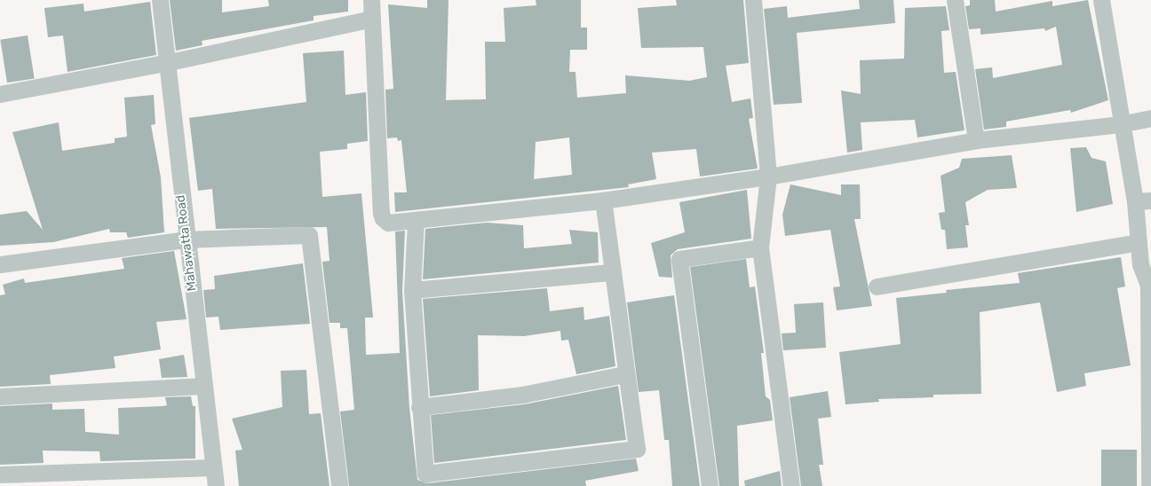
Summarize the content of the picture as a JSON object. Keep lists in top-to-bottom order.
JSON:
{
  "streets": {
    "street": ["Mahawatta Road"]
  }
}
